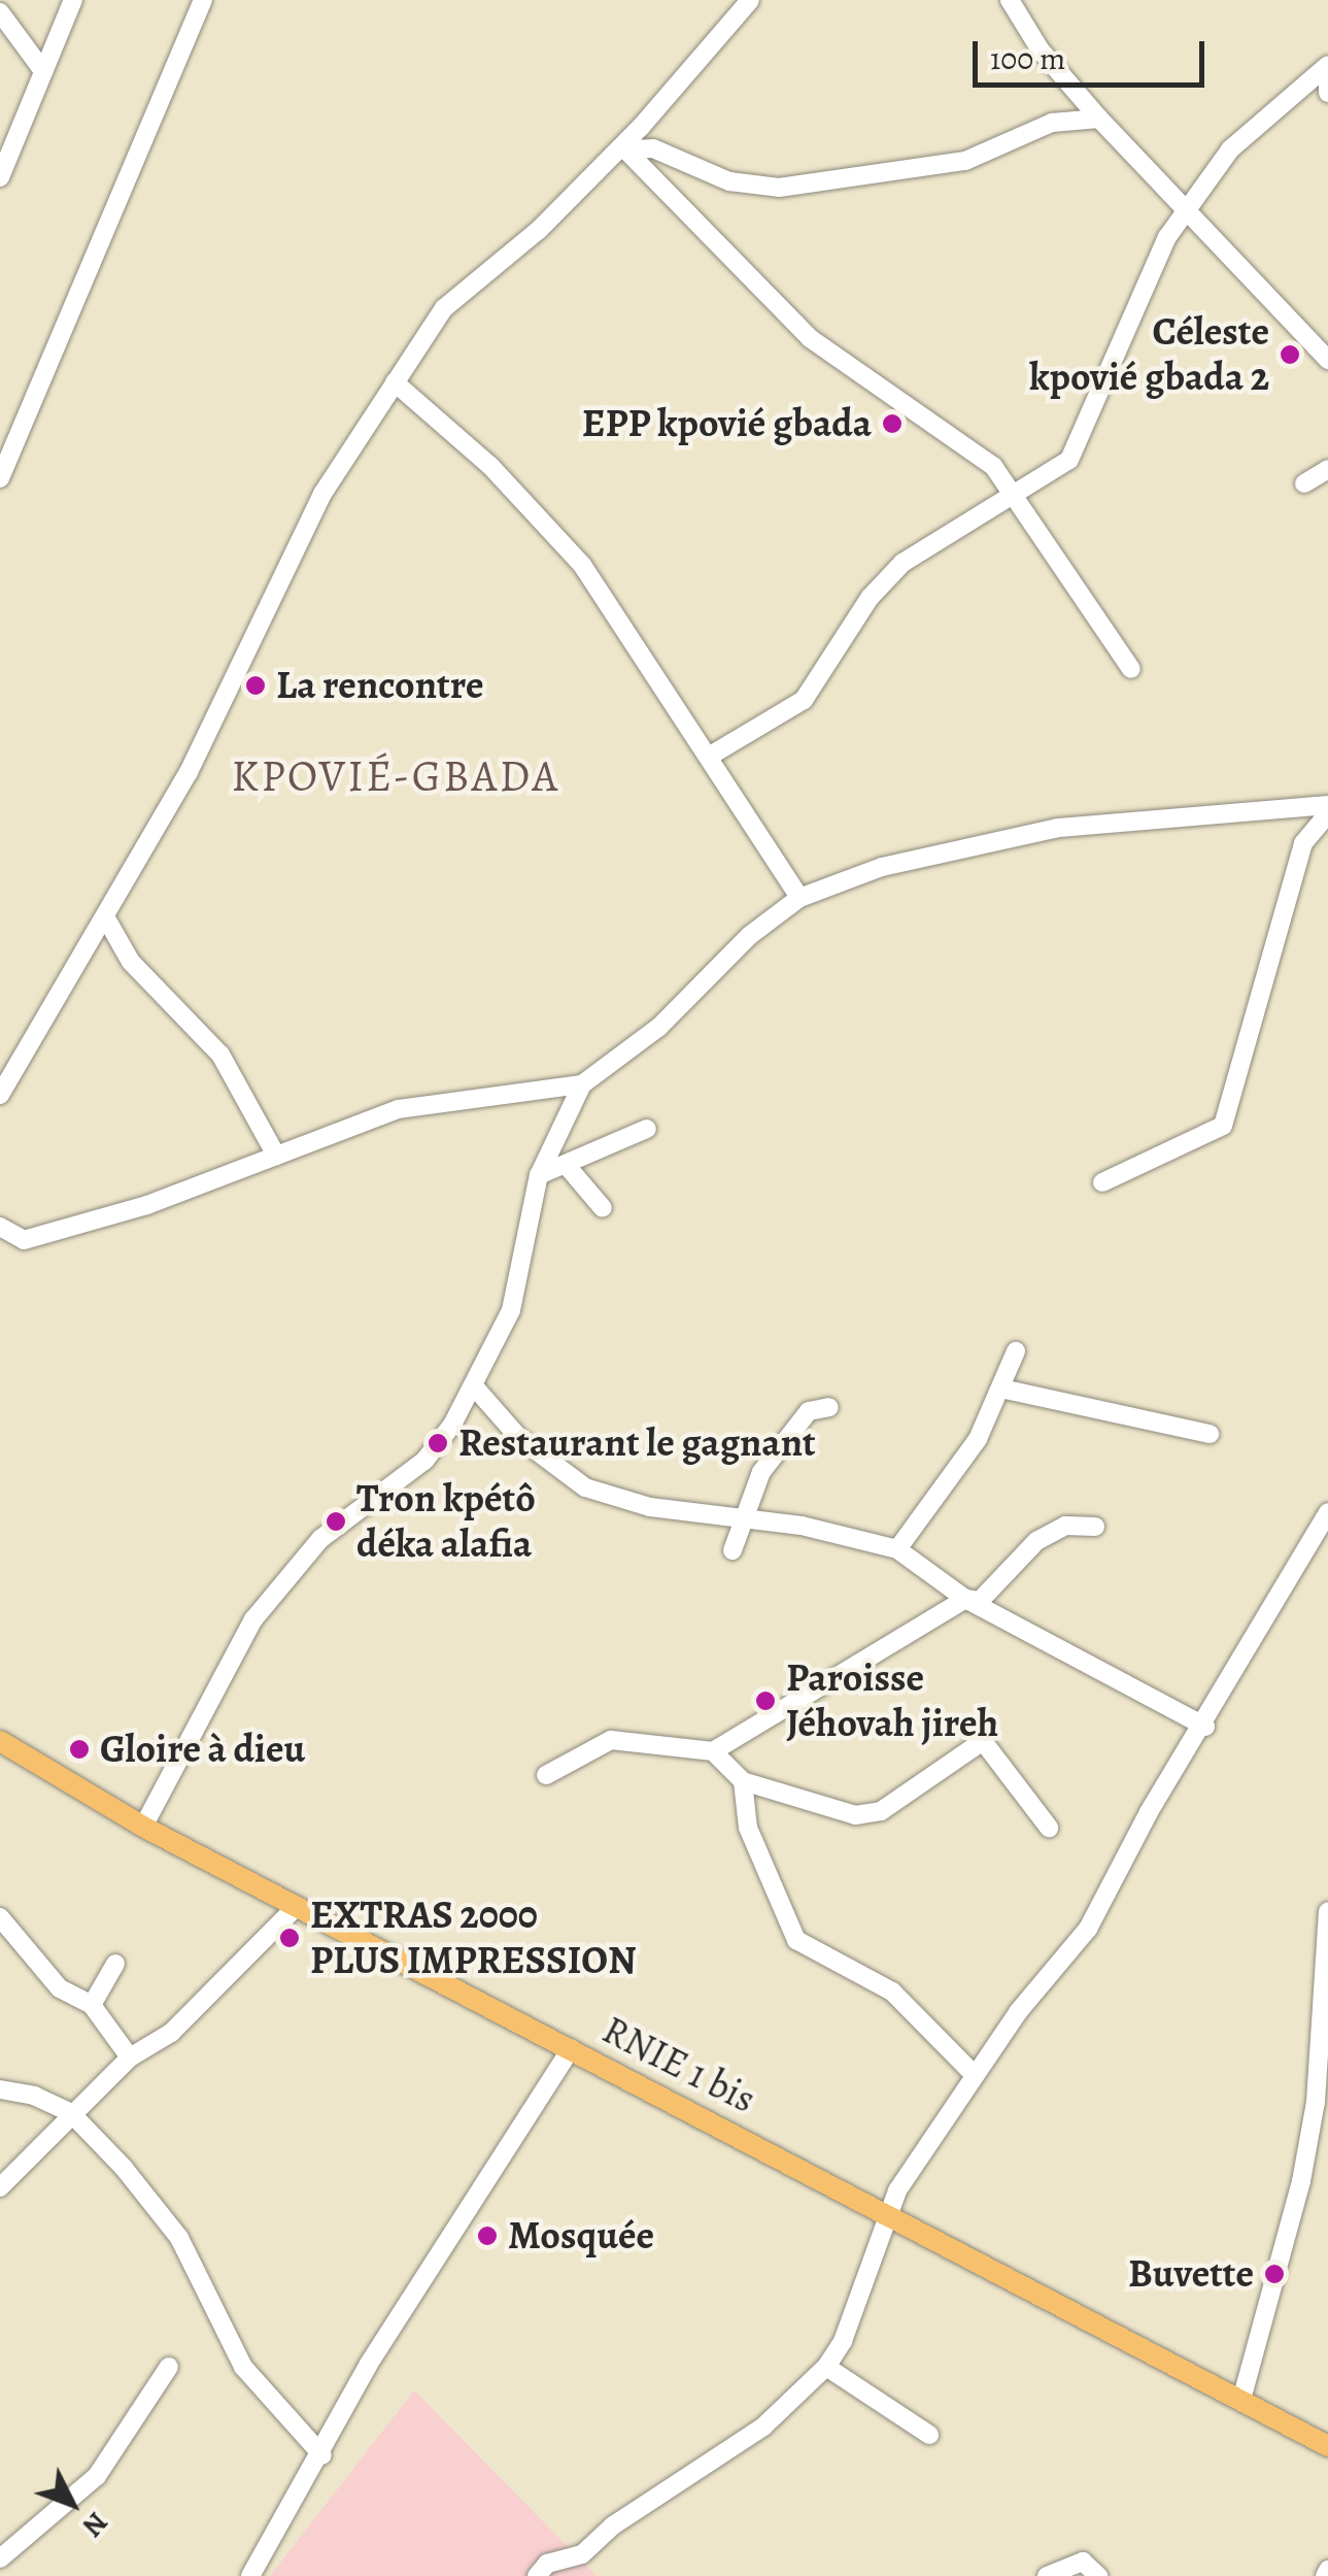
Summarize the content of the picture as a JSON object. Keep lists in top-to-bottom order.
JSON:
{
  "streets": {
    "main road": ["RNIE 1 bis"]
  },
  "districts": ["KPOVIÉ-GBADA"],
  "places": [
    "Céleste kpovié gbada 2",
    "EPP kpovié gbada",
    "La rencontre",
    "Restaurant le gagnant",
    "Tron kpétô déka alafia",
    "Paroisse Jéhovah jireh",
    "Gloire à dieu",
    "EXTRAS 2000 PLUS IMPRESSION",
    "Mosquée",
    "Buvette"
  ],
  "scale_bar": "100 m",
  "north": "bottom right"
}
